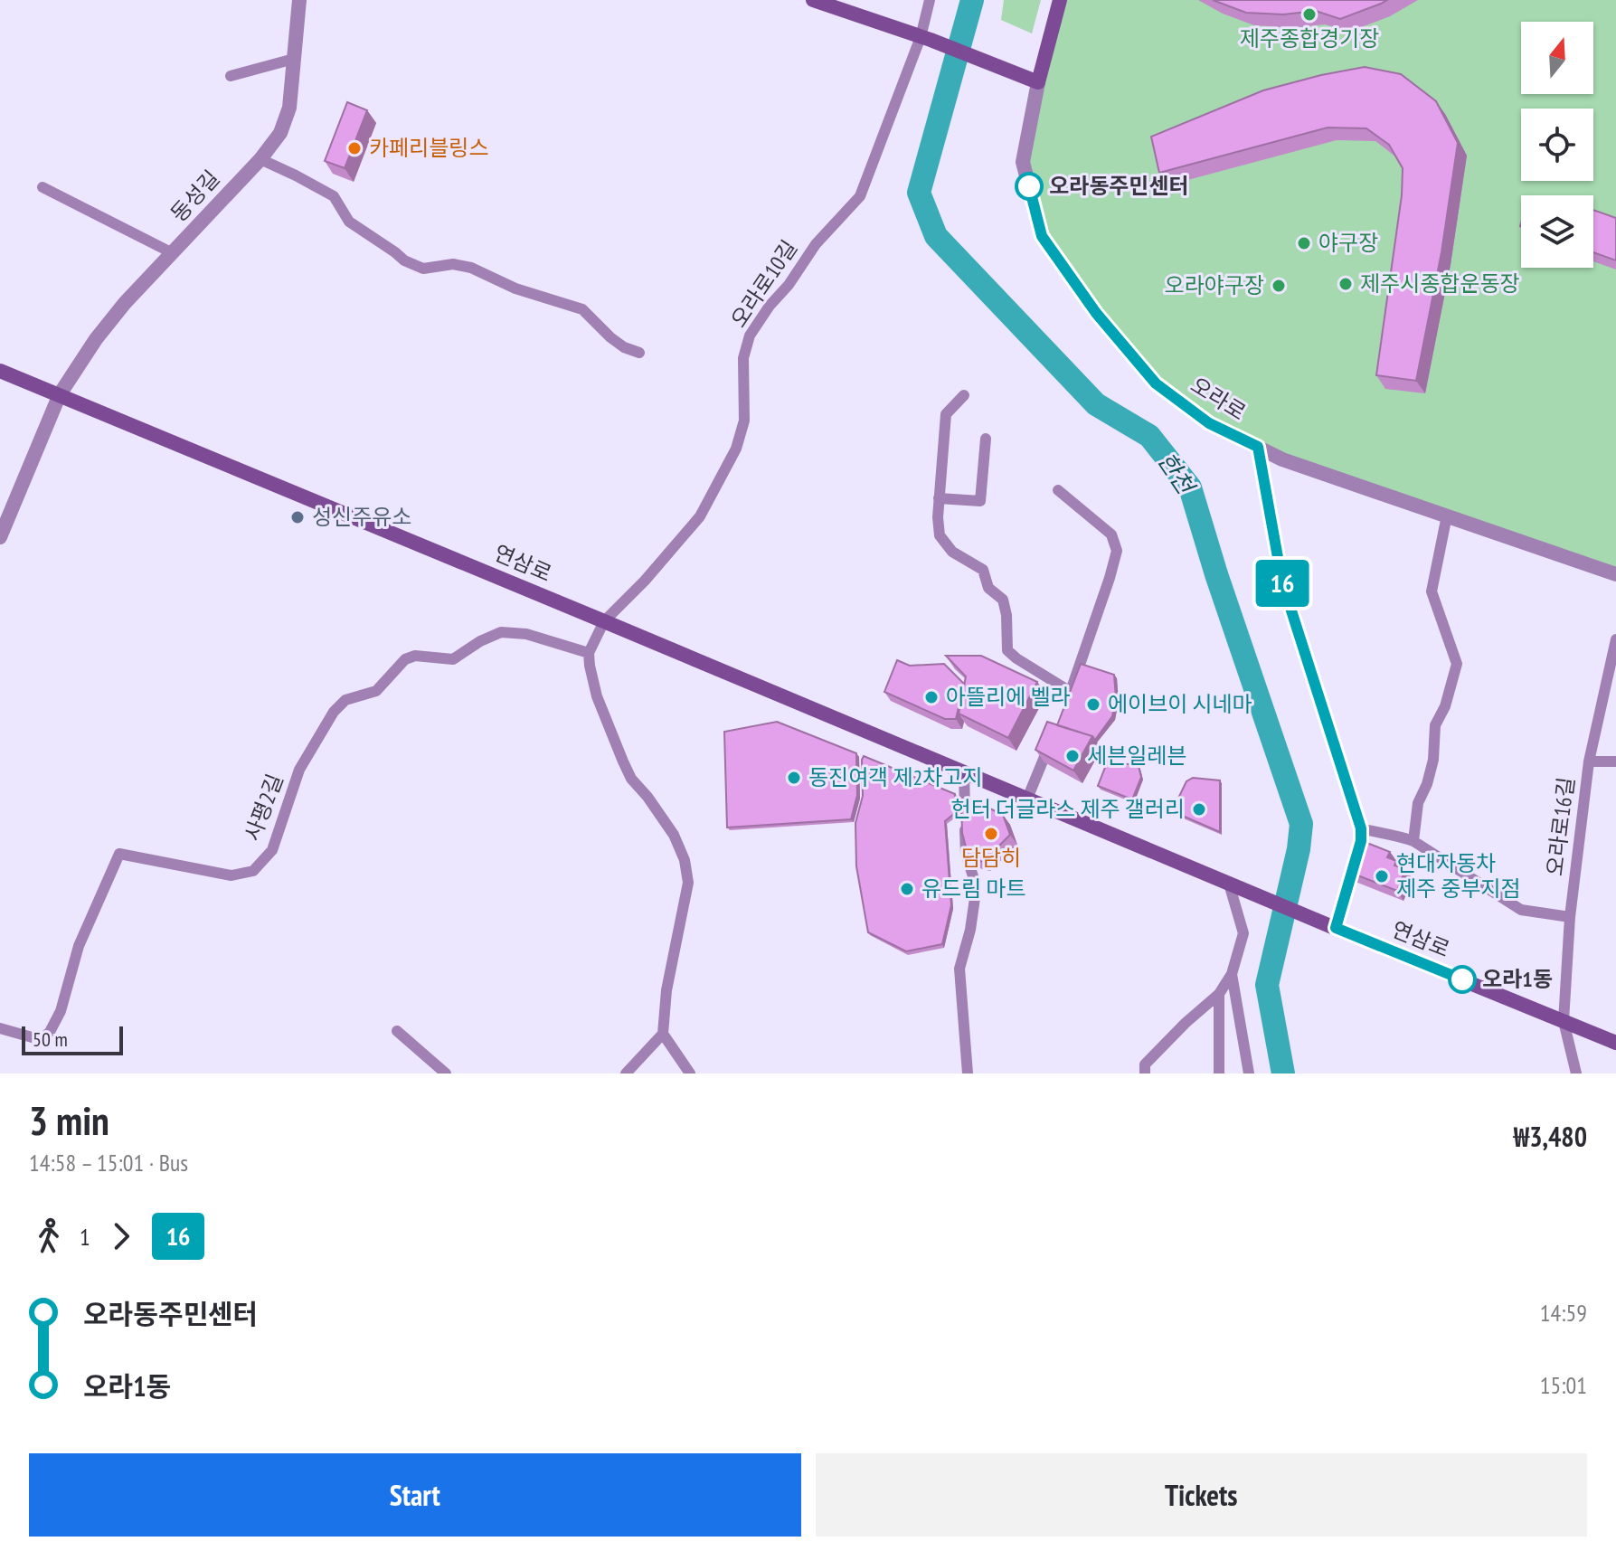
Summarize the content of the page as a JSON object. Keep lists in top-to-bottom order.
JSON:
{
  "streets": {
    "main road": ["연삼로"],
    "street": [
      "동성길",
      "오라로10길",
      "오라로",
      "사평2길",
      "오라로16길"
    ]
  },
  "crossings": [
    ["동성길", "연삼로"],
    ["오라로10길", "연삼로"],
    ["오라로10길", "사평2길"],
    ["연삼로", "오라로16길"]
  ],
  "water": ["한천"],
  "places": [
    "제주종합경기장",
    "카페리블링스",
    "오라동주민센터",
    "야구장",
    "제주시종합운동장",
    "오라야구장",
    "성신주유소",
    "아뜰리에 벨라",
    "에이브이 시네마",
    "세븐일레븐",
    "동진여객 제2차고지",
    "헌터 더글라스 제주 갤러리",
    "담담히",
    "현대자동차 제주 중부지점",
    "유드림 마트",
    "오라1동"
  ],
  "lines": ["bus line 16"],
  "scale_bar": "50 m",
  "north": "top",
  "page": {
    "on_map": "16",
    "scale": "50 m",
    "heading": ["3 min", "14:58 – 15:01 · Bus", "₩3,480"],
    "legs": ["1", "16"],
    "list": [
      {
        "name": "오라동주민센터",
        "value": "14:59"
      },
      {
        "name": "오라1동",
        "value": "15:01"
      }
    ],
    "buttons": ["Start", "Tickets"]
  }
}
